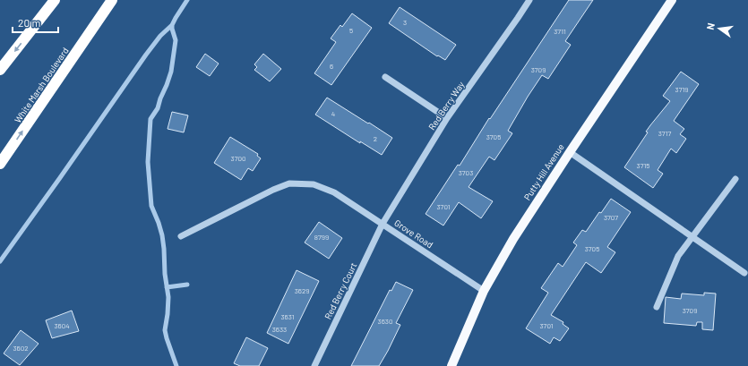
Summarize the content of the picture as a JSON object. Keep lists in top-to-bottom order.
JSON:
{
  "streets": {
    "highway": ["White Marsh Boulevard"],
    "main road": ["Putty Hill Avenue"],
    "street": ["Red Berry Way", "Grove Road", "Red Berry Court"]
  },
  "crossings": [
    ["Red Berry Way", "Grove Road"],
    ["Red Berry Way", "Red Berry Court"],
    ["Putty Hill Avenue", "Grove Road"],
    ["Grove Road", "Red Berry Court"]
  ],
  "house_numbers": [
    "3",
    "5",
    "3711",
    "6",
    "3709",
    "3719",
    "4",
    "3717",
    "3705",
    "2",
    "3700",
    "3715",
    "3703",
    "3701",
    "3707",
    "8799",
    "3705",
    "3629",
    "3709",
    "3631",
    "3630",
    "3604",
    "3701",
    "3633",
    "3602"
  ],
  "scale_bar": "20 m",
  "north": "left"
}
